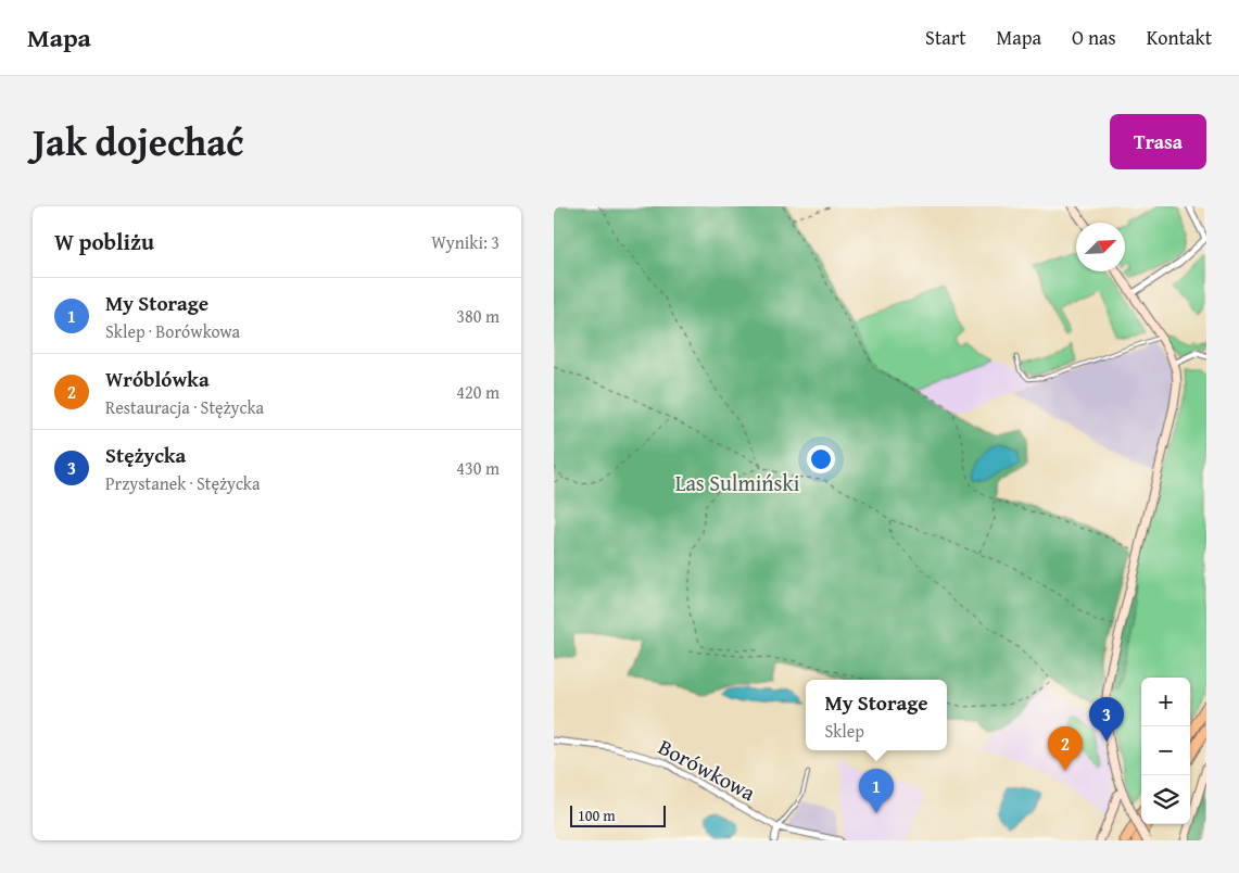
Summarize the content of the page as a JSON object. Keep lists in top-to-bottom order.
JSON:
{
  "streets": {
    "street": ["Borówkowa"]
  },
  "parks": ["Las Sulmiński"],
  "scale_bar": "100 m",
  "north": "top right",
  "page": {
    "header": "Mapa",
    "nav": [
      "Start",
      "Mapa",
      "O nas",
      "Kontakt"
    ],
    "title": "Jak dojechać",
    "buttons": "Trasa",
    "heading": ["W pobliżu", "Wyniki: 3"],
    "list": [
      {
        "mark": "1",
        "name": "My Storage",
        "note": "Sklep · Borówkowa",
        "value": "380 m"
      },
      {
        "mark": "2",
        "name": "Wróblówka",
        "note": "Restauracja · Stężycka",
        "value": "420 m"
      },
      {
        "mark": "3",
        "name": "Stężycka",
        "note": "Przystanek · Stężycka",
        "value": "430 m"
      }
    ],
    "map_buttons": ["+", "−"],
    "popup": ["My Storage", "Sklep"],
    "pins": ["3", "2", "1"],
    "scale": "100 m"
  }
}
